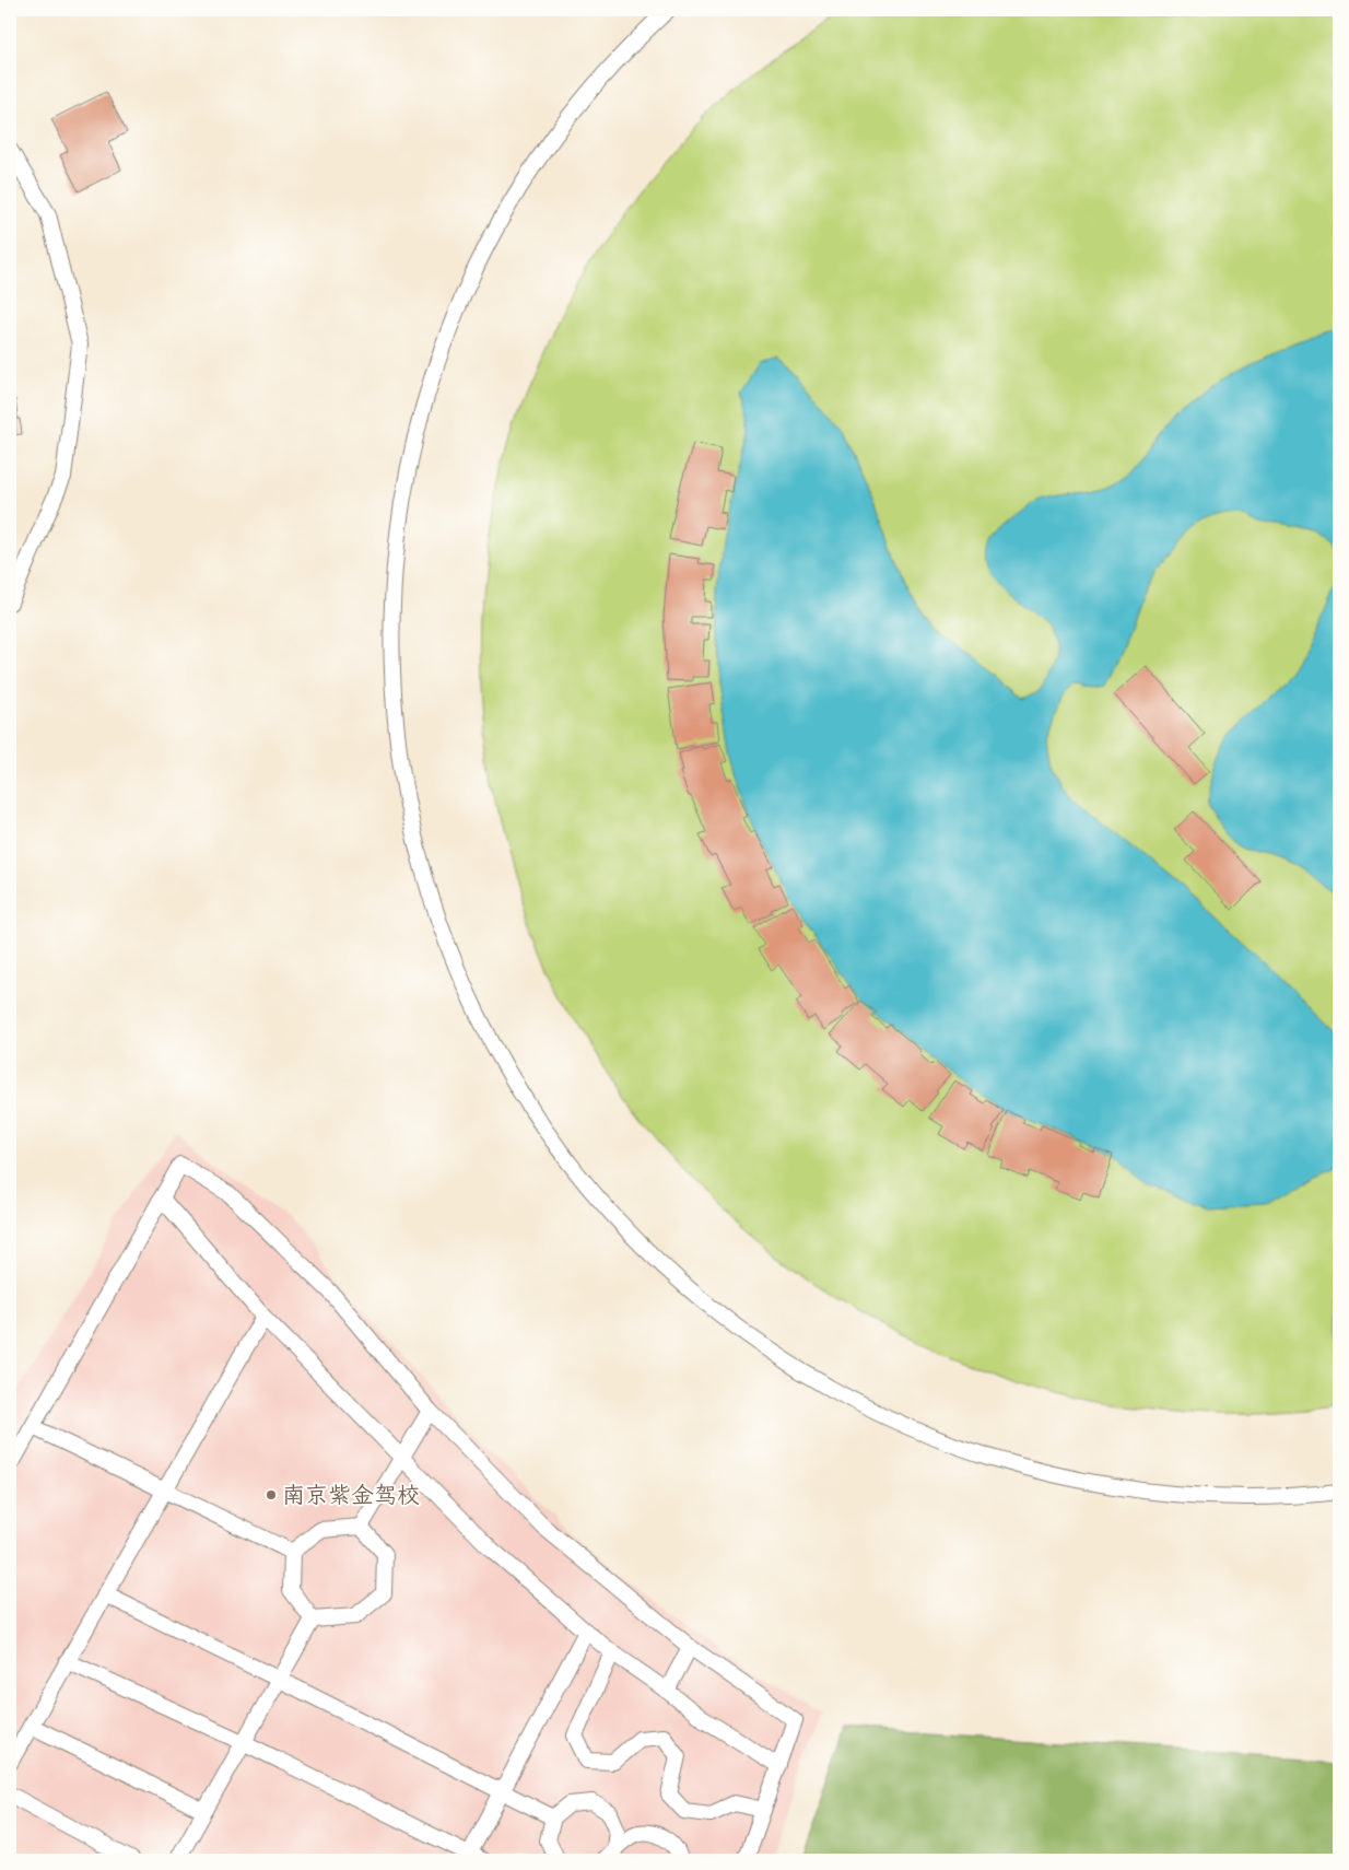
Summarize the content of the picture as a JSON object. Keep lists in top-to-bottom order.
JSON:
{
  "places": ["南京紫金驾校"]
}
